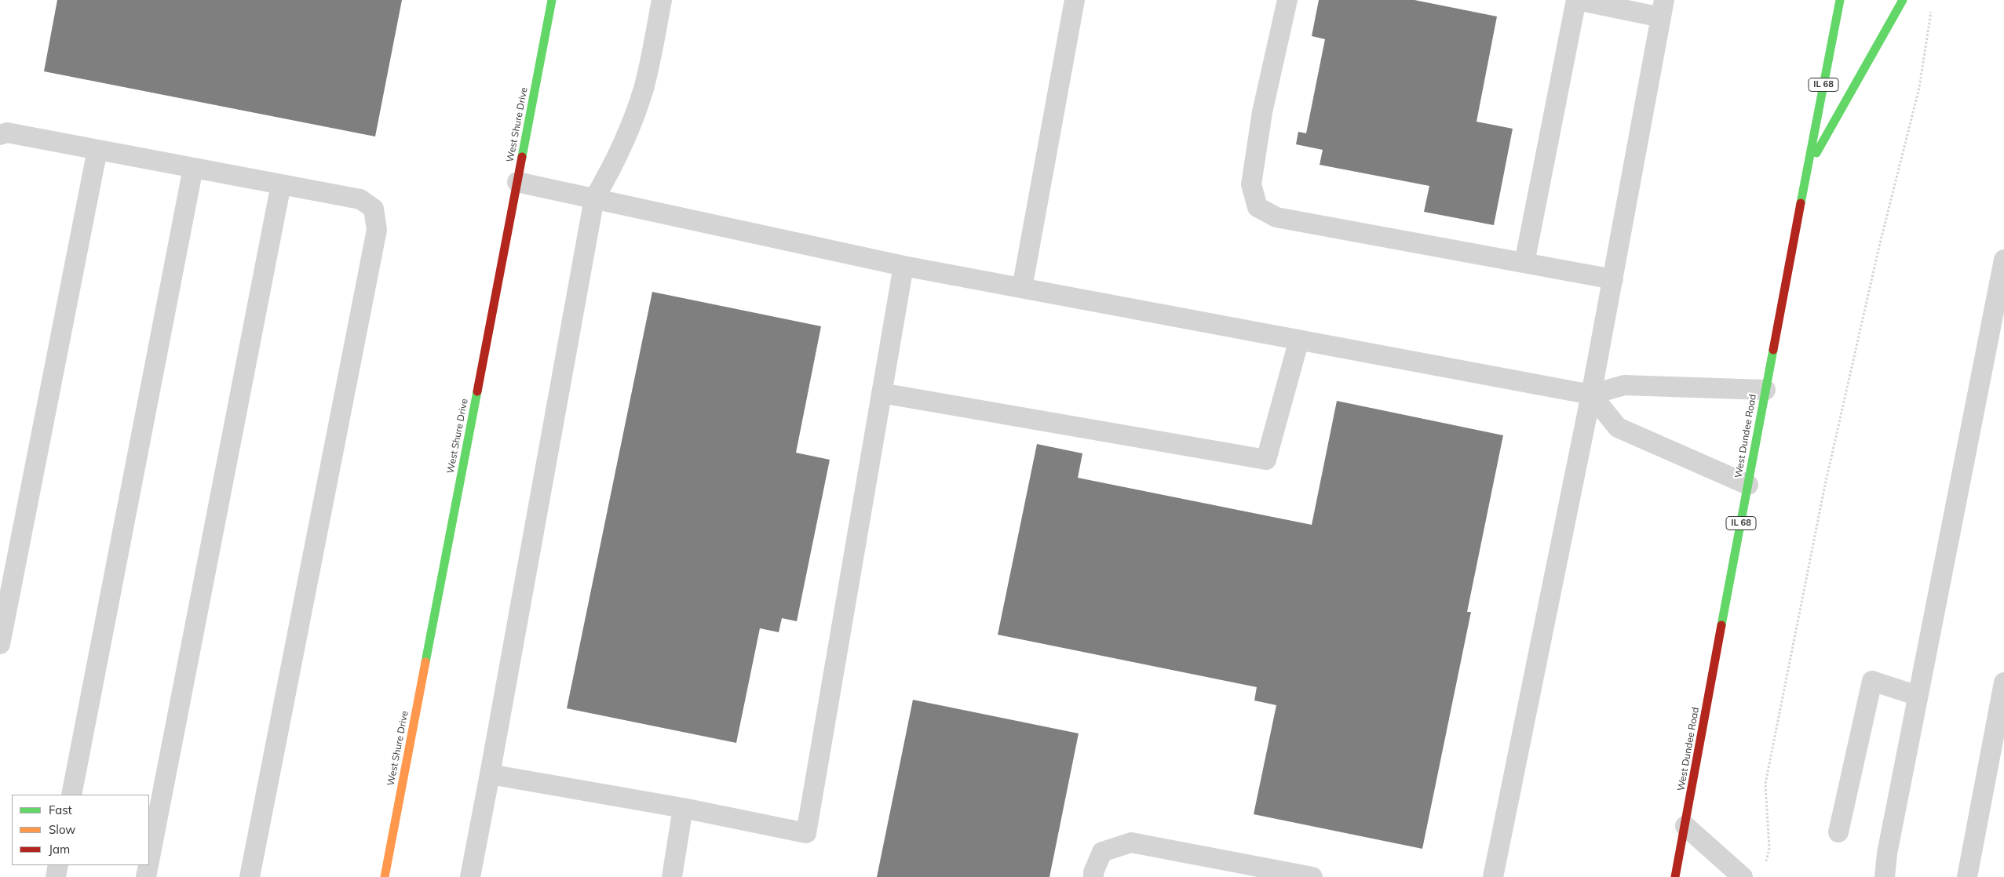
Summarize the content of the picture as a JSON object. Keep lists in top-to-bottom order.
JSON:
{
  "streets": {
    "main road": ["IL 68", "West Shure Drive", "West Dundee Road"]
  },
  "legend": ["Fast", "Slow", "Jam"]
}
